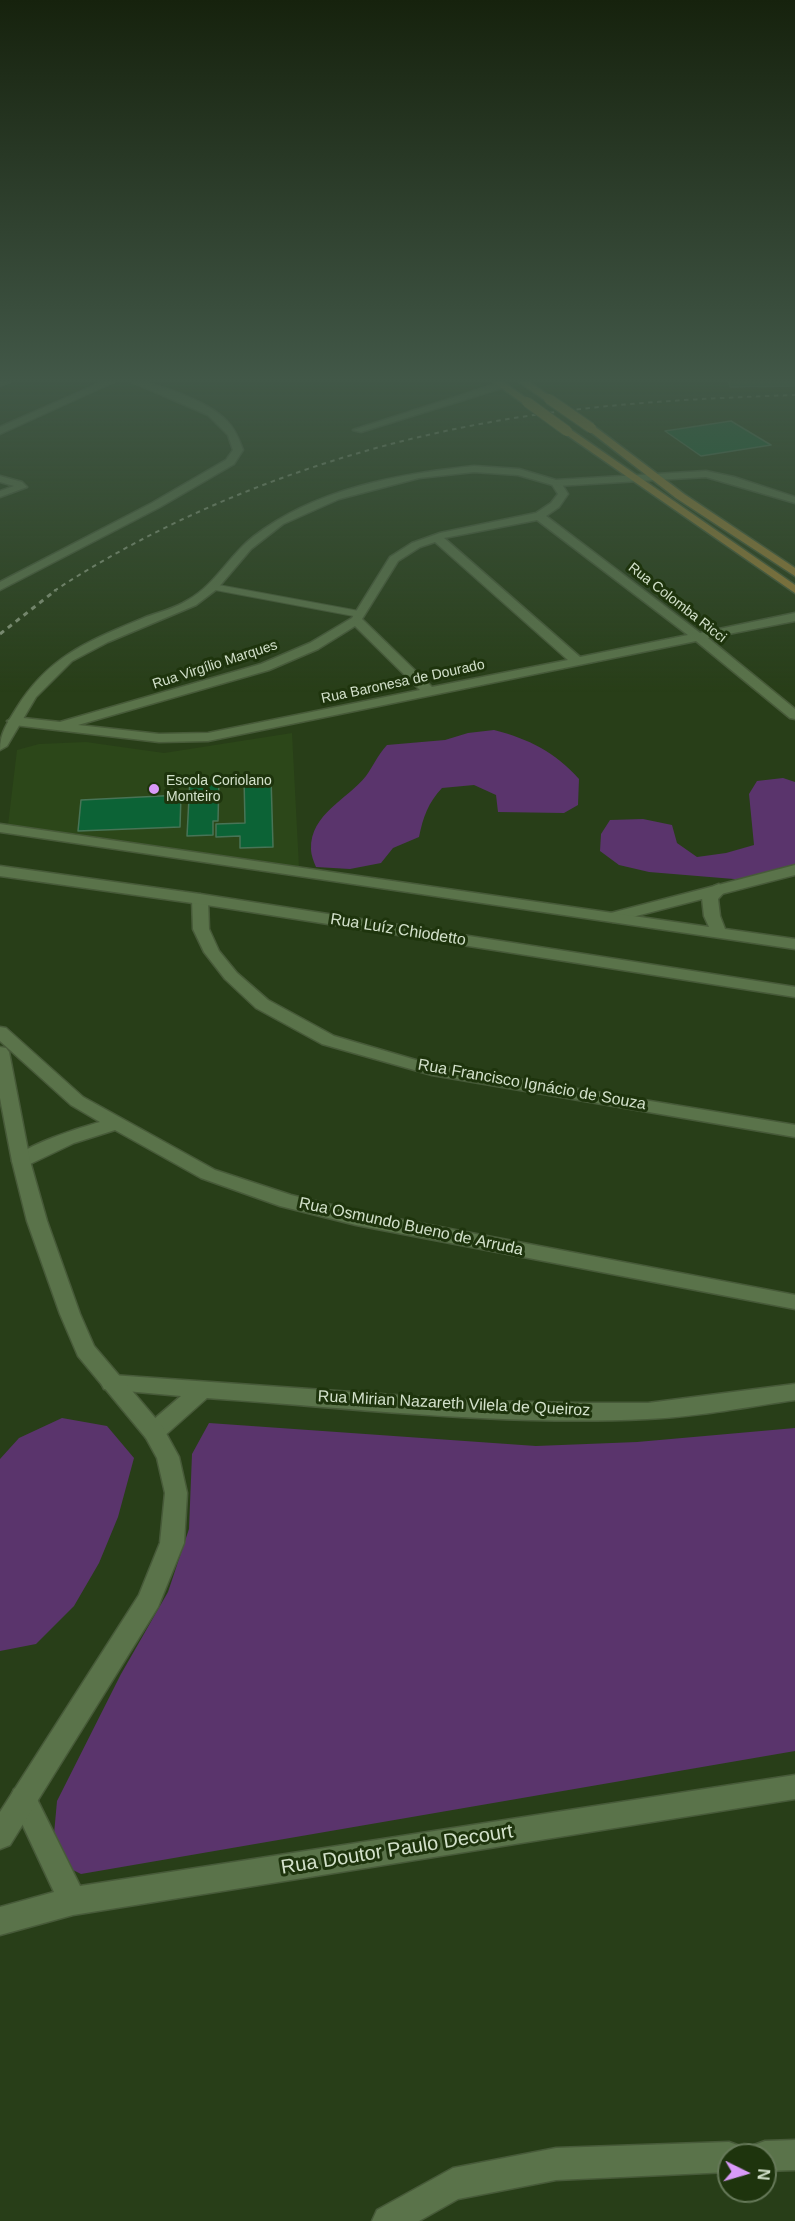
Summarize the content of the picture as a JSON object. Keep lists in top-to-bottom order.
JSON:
{
  "streets": {
    "street": [
      "Rua Colomba Ricci",
      "Rua Virgílio Marques",
      "Rua Baronesa de Dourado",
      "Rua Luíz Chiodetto",
      "Rua Francisco Ignácio de Souza",
      "Rua Osmundo Bueno de Arruda",
      "Rua Mirian Nazareth Vilela de Queiroz",
      "Rua Doutor Paulo Decourt"
    ]
  },
  "crossings": [
    ["Rua Colomba Ricci", "Rua Virgílio Marques"],
    ["Rua Colomba Ricci", "Rua Baronesa de Dourado"],
    ["Rua Virgílio Marques", "Rua Baronesa de Dourado"],
    ["Rua Luíz Chiodetto", "Rua Francisco Ignácio de Souza"]
  ],
  "places": ["Escola Coriolano Monteiro"],
  "north": "right"
}
